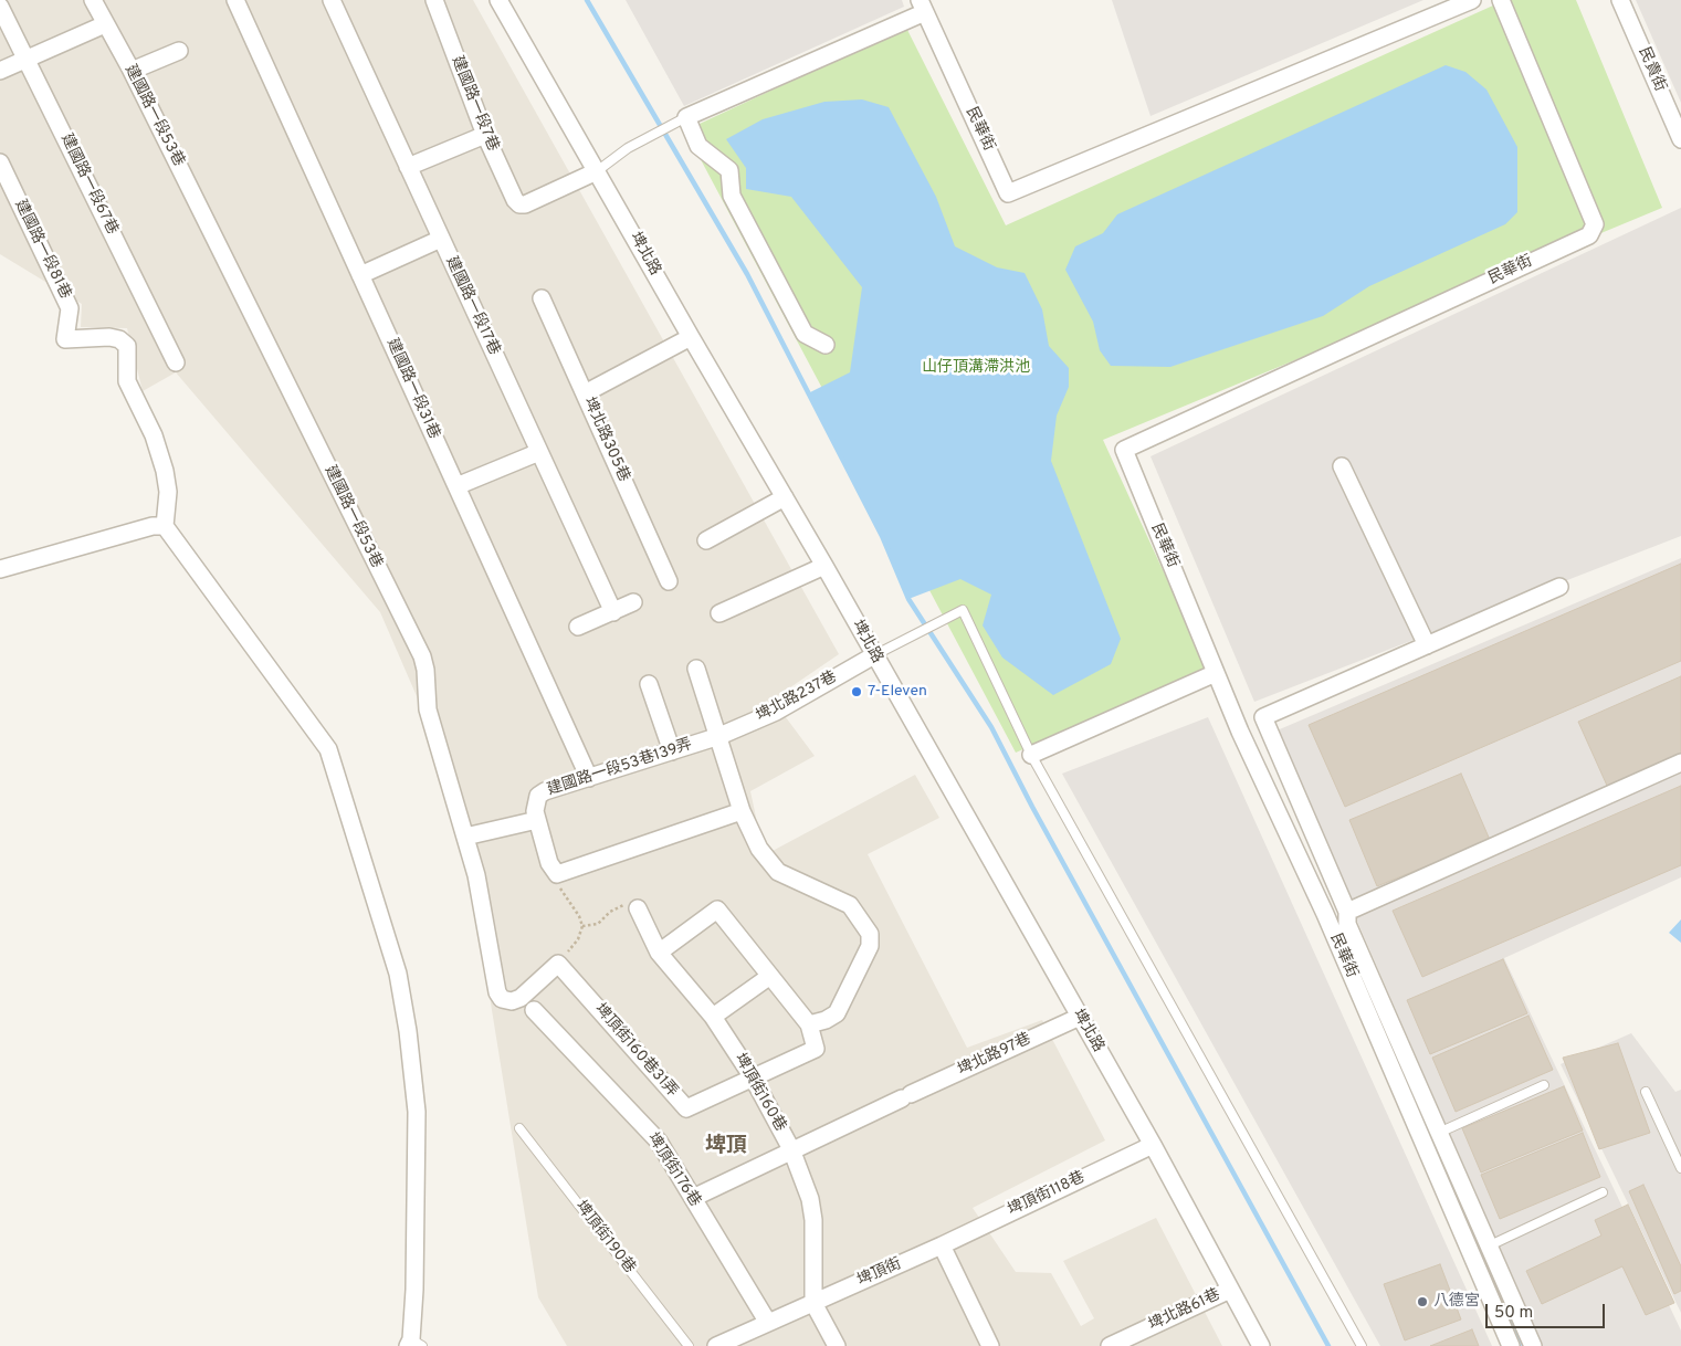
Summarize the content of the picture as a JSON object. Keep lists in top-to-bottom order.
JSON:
{
  "streets": {
    "street": [
      "民貴街",
      "建國路一段7巷",
      "建國路一段53巷",
      "民華街",
      "建國路一段67巷",
      "建國路一段81巷",
      "埤北路",
      "建國路一段17巷",
      "建國路一段31巷",
      "埤北路305巷",
      "埤北路237巷",
      "建國路一段53巷139弄",
      "埤頂街160巷31弄",
      "埤北路97巷",
      "埤頂街160巷",
      "埤頂街176巷",
      "埤頂街118巷",
      "埤頂街",
      "埤北路61巷"
    ],
    "lane": ["埤頂街190巷"]
  },
  "crossings": [
    ["建國路一段7巷", "埤北路"],
    ["建國路一段53巷", "埤頂街160巷31弄"],
    ["埤北路", "埤北路237巷"],
    ["埤北路", "埤北路97巷"],
    ["埤北路", "埤頂街118巷"],
    ["埤北路", "埤北路61巷"],
    ["建國路一段31巷", "建國路一段53巷139弄"],
    ["埤北路237巷", "建國路一段53巷139弄"],
    ["埤頂街160巷31弄", "埤頂街160巷"],
    ["埤北路97巷", "埤頂街160巷"],
    ["埤北路97巷", "埤頂街176巷"],
    ["埤頂街160巷", "埤頂街"],
    ["埤頂街176巷", "埤頂街"],
    ["埤頂街118巷", "埤頂街"]
  ],
  "districts": ["埤頂"],
  "parks": ["山仔頂溝滯洪池"],
  "places": ["7-Eleven", "八德宮"],
  "scale_bar": "50 m"
}
